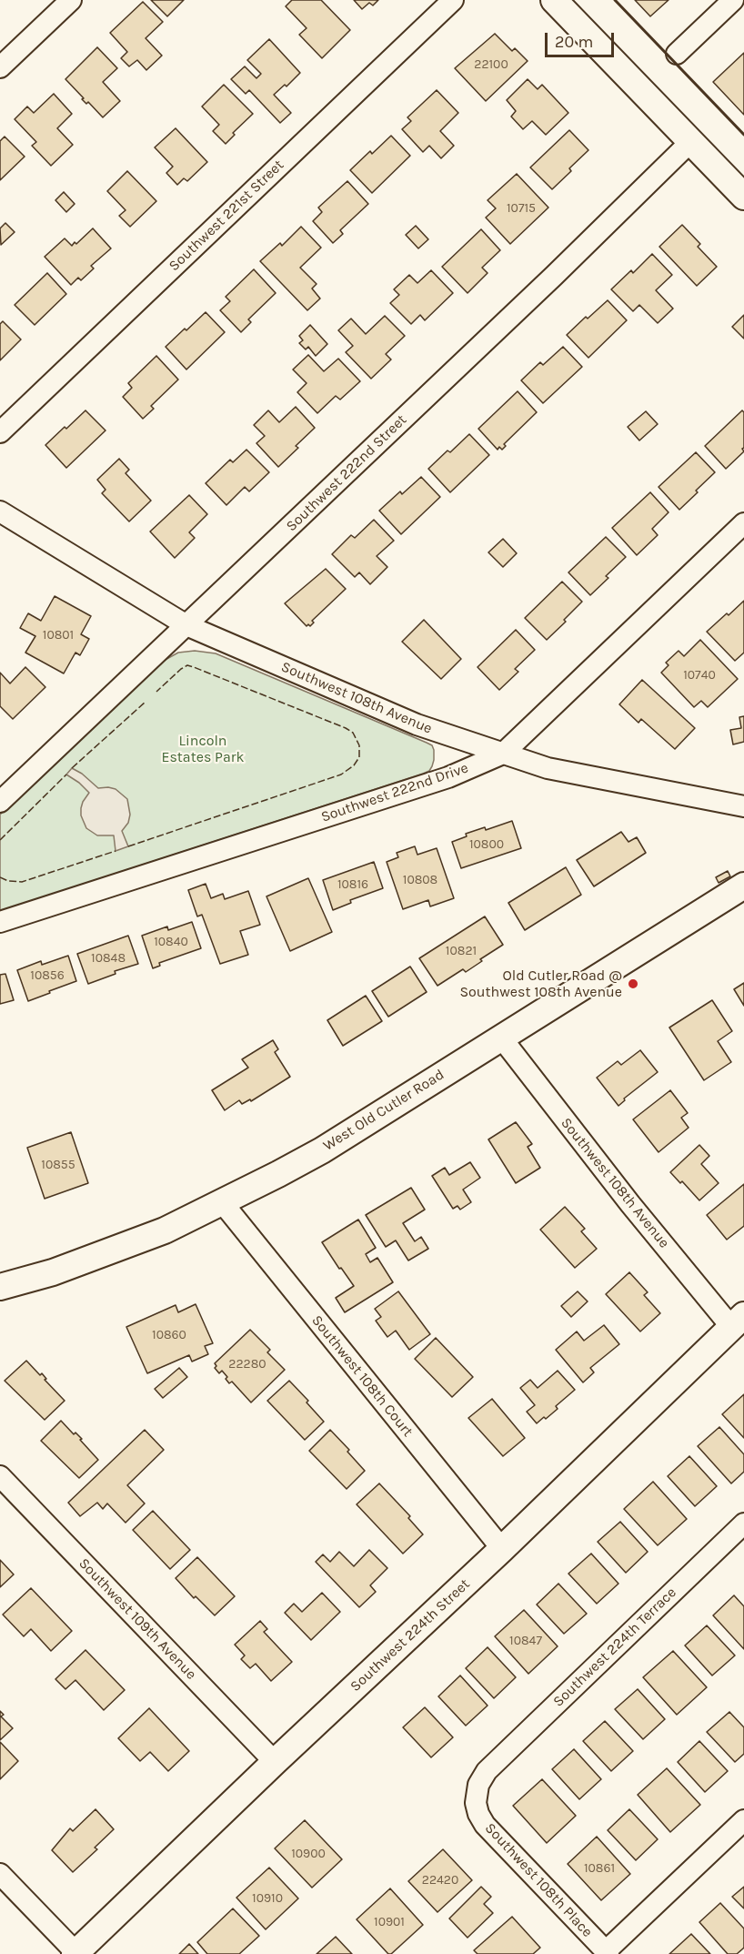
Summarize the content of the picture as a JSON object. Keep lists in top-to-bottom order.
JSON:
{
  "streets": {
    "street": [
      "Southwest 221st Street",
      "Southwest 222nd Street",
      "Southwest 108th Avenue",
      "Southwest 222nd Drive",
      "West Old Cutler Road",
      "Southwest 108th Court",
      "Southwest 109th Avenue",
      "Southwest 224th Street",
      "Southwest 224th Terrace",
      "Southwest 108th Place"
    ]
  },
  "crossings": [
    ["Southwest 222nd Street", "Southwest 108th Avenue"],
    ["Southwest 108th Avenue", "Southwest 222nd Drive"],
    ["Southwest 108th Avenue", "West Old Cutler Road"],
    ["Southwest 108th Avenue", "Southwest 224th Street"],
    ["West Old Cutler Road", "Southwest 108th Court"],
    ["Southwest 108th Court", "Southwest 224th Street"],
    ["Southwest 109th Avenue", "Southwest 224th Street"],
    ["Southwest 224th Terrace", "Southwest 108th Place"]
  ],
  "parks": ["Lincoln Estates Park"],
  "places": ["Old Cutler Road @ Southwest 108th Avenue"],
  "house_numbers": [
    "22100",
    "10715",
    "10801",
    "10740",
    "10800",
    "10808",
    "10816",
    "10840",
    "10821",
    "10848",
    "10856",
    "10855",
    "10860",
    "22280",
    "10847",
    "10900",
    "10861",
    "22420",
    "10910",
    "10901"
  ],
  "scale_bar": "20 m"
}
